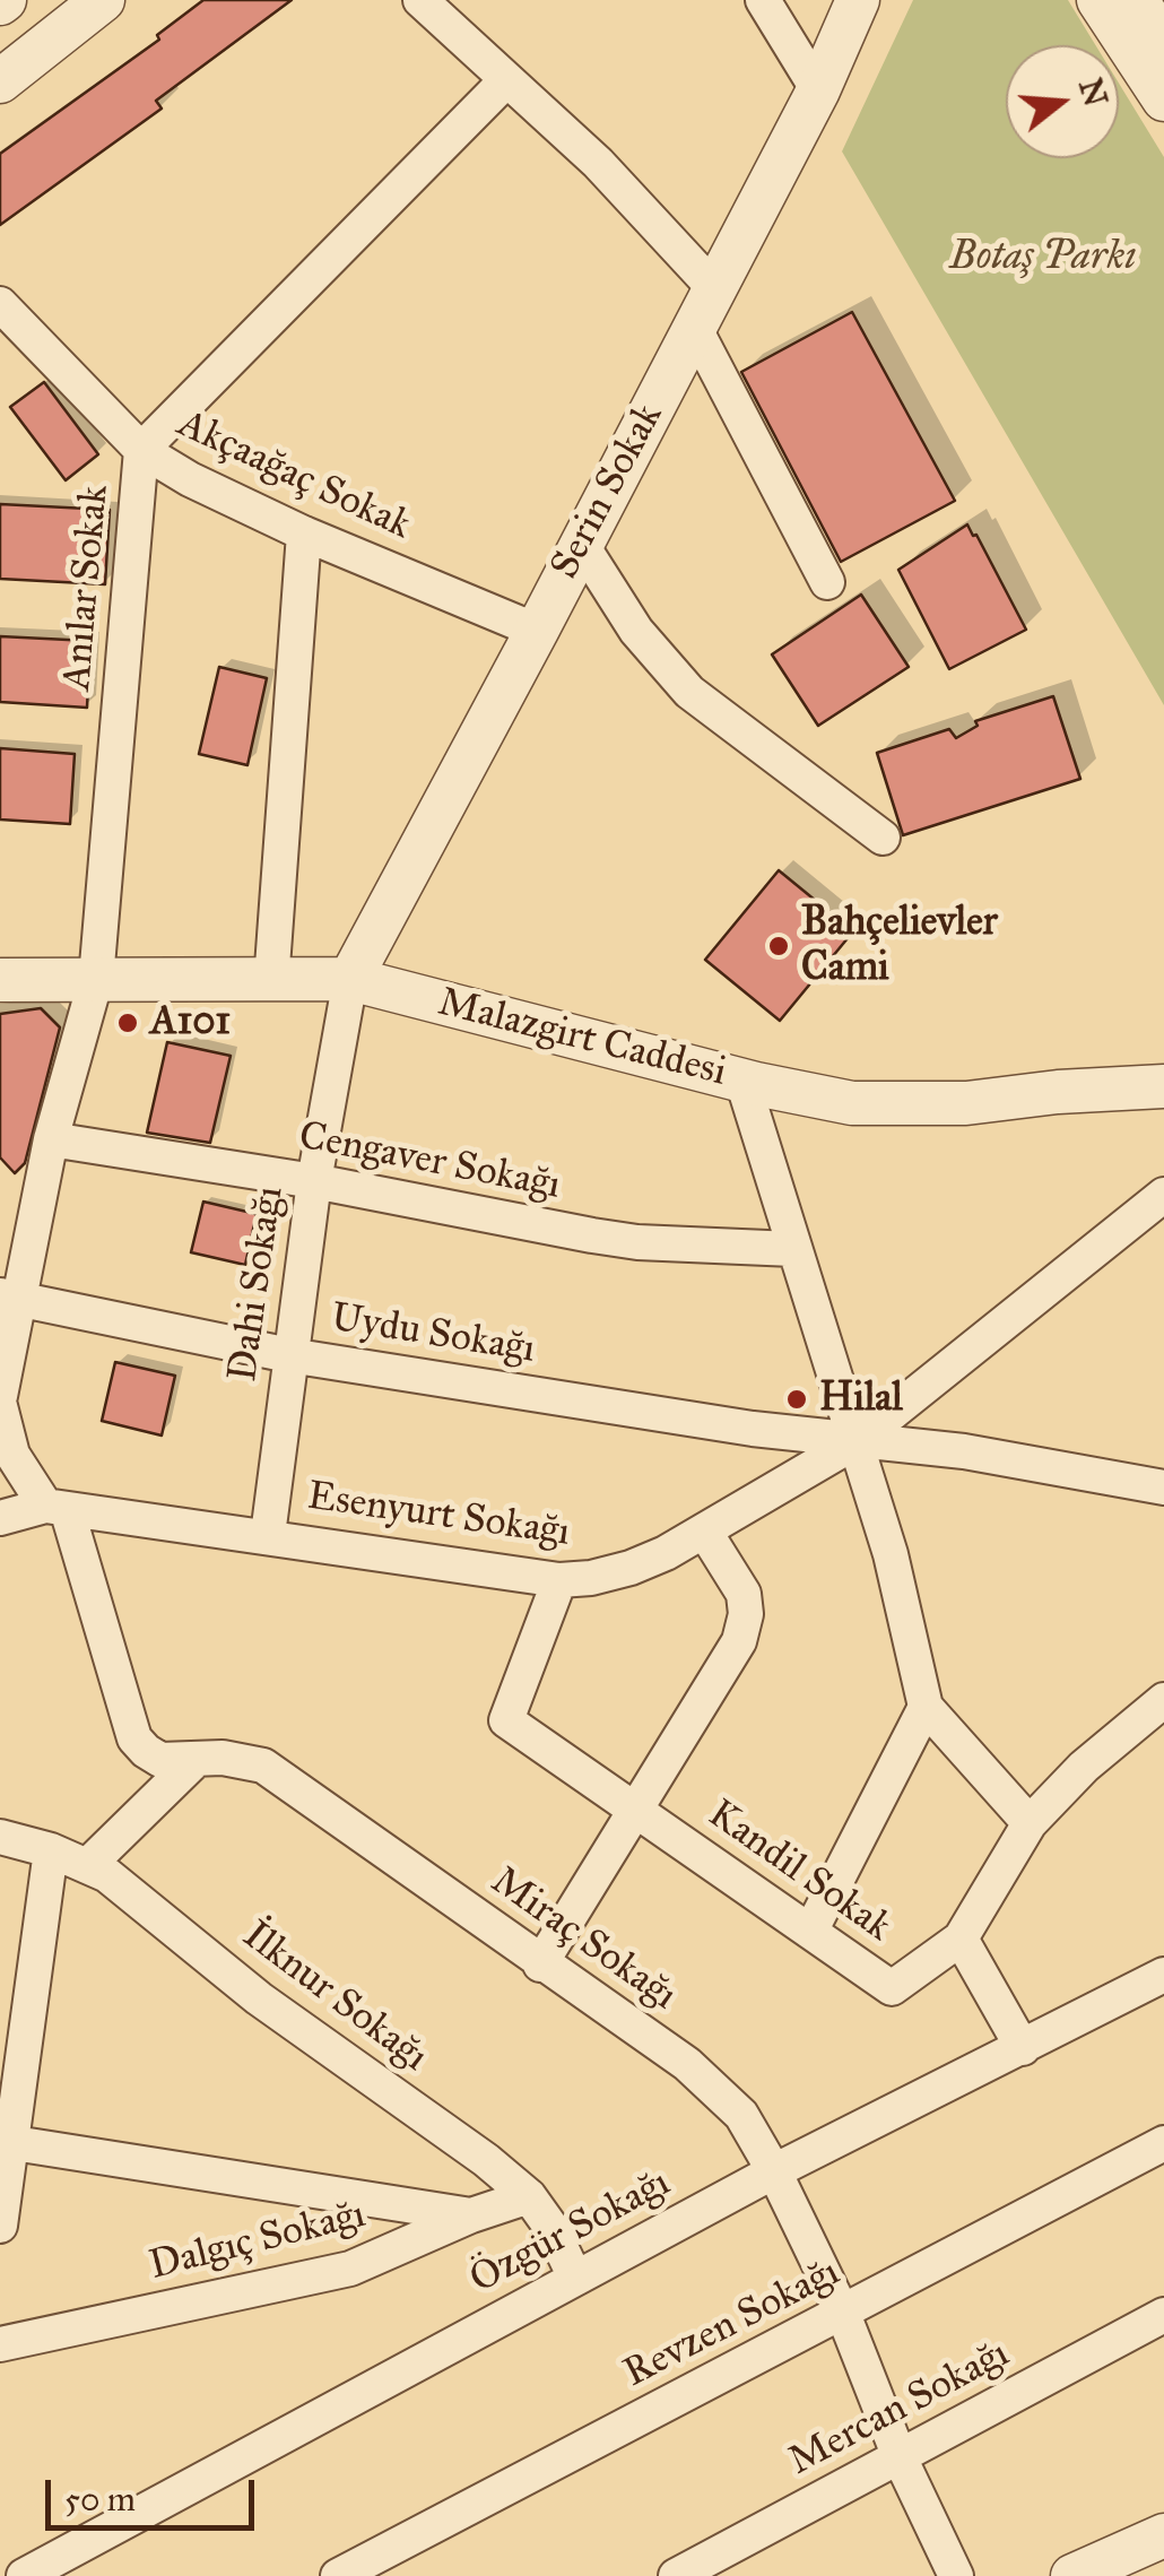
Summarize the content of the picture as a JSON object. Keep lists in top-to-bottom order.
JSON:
{
  "streets": {
    "street": [
      "Akçaağaç Sokak",
      "Serin Sokak",
      "Anılar Sokak",
      "Malazgirt Caddesi",
      "Cengaver Sokağı",
      "Dahi Sokağı",
      "Uydu Sokağı",
      "Esenyurt Sokağı",
      "Kandil Sokak",
      "Miraç Sokağı",
      "İlknur Sokağı",
      "Özgür Sokağı",
      "Dalgıç Sokağı",
      "Revzen Sokağı",
      "Mercan Sokağı"
    ]
  },
  "crossings": [
    ["Akçaağaç Sokak", "Serin Sokak"],
    ["Akçaağaç Sokak", "Anılar Sokak"],
    ["Serin Sokak", "Malazgirt Caddesi"],
    ["Serin Sokak", "Dahi Sokağı"],
    ["Anılar Sokak", "Malazgirt Caddesi"],
    ["Anılar Sokak", "Cengaver Sokağı"],
    ["Anılar Sokak", "Uydu Sokağı"],
    ["Malazgirt Caddesi", "Dahi Sokağı"],
    ["Cengaver Sokağı", "Dahi Sokağı"],
    ["Dahi Sokağı", "Uydu Sokağı"],
    ["Dahi Sokağı", "Esenyurt Sokağı"],
    ["Uydu Sokağı", "Esenyurt Sokağı"],
    ["Esenyurt Sokağı", "Kandil Sokak"],
    ["Esenyurt Sokağı", "Miraç Sokağı"],
    ["Miraç Sokağı", "Özgür Sokağı"],
    ["Miraç Sokağı", "Revzen Sokağı"],
    ["Miraç Sokağı", "Mercan Sokağı"],
    ["İlknur Sokağı", "Özgür Sokağı"],
    ["İlknur Sokağı", "Dalgıç Sokağı"]
  ],
  "parks": ["Botaş Parkı"],
  "places": ["Bahçelievler Cami", "A101", "Hilal"],
  "scale_bar": "50 m",
  "north": "right"
}
